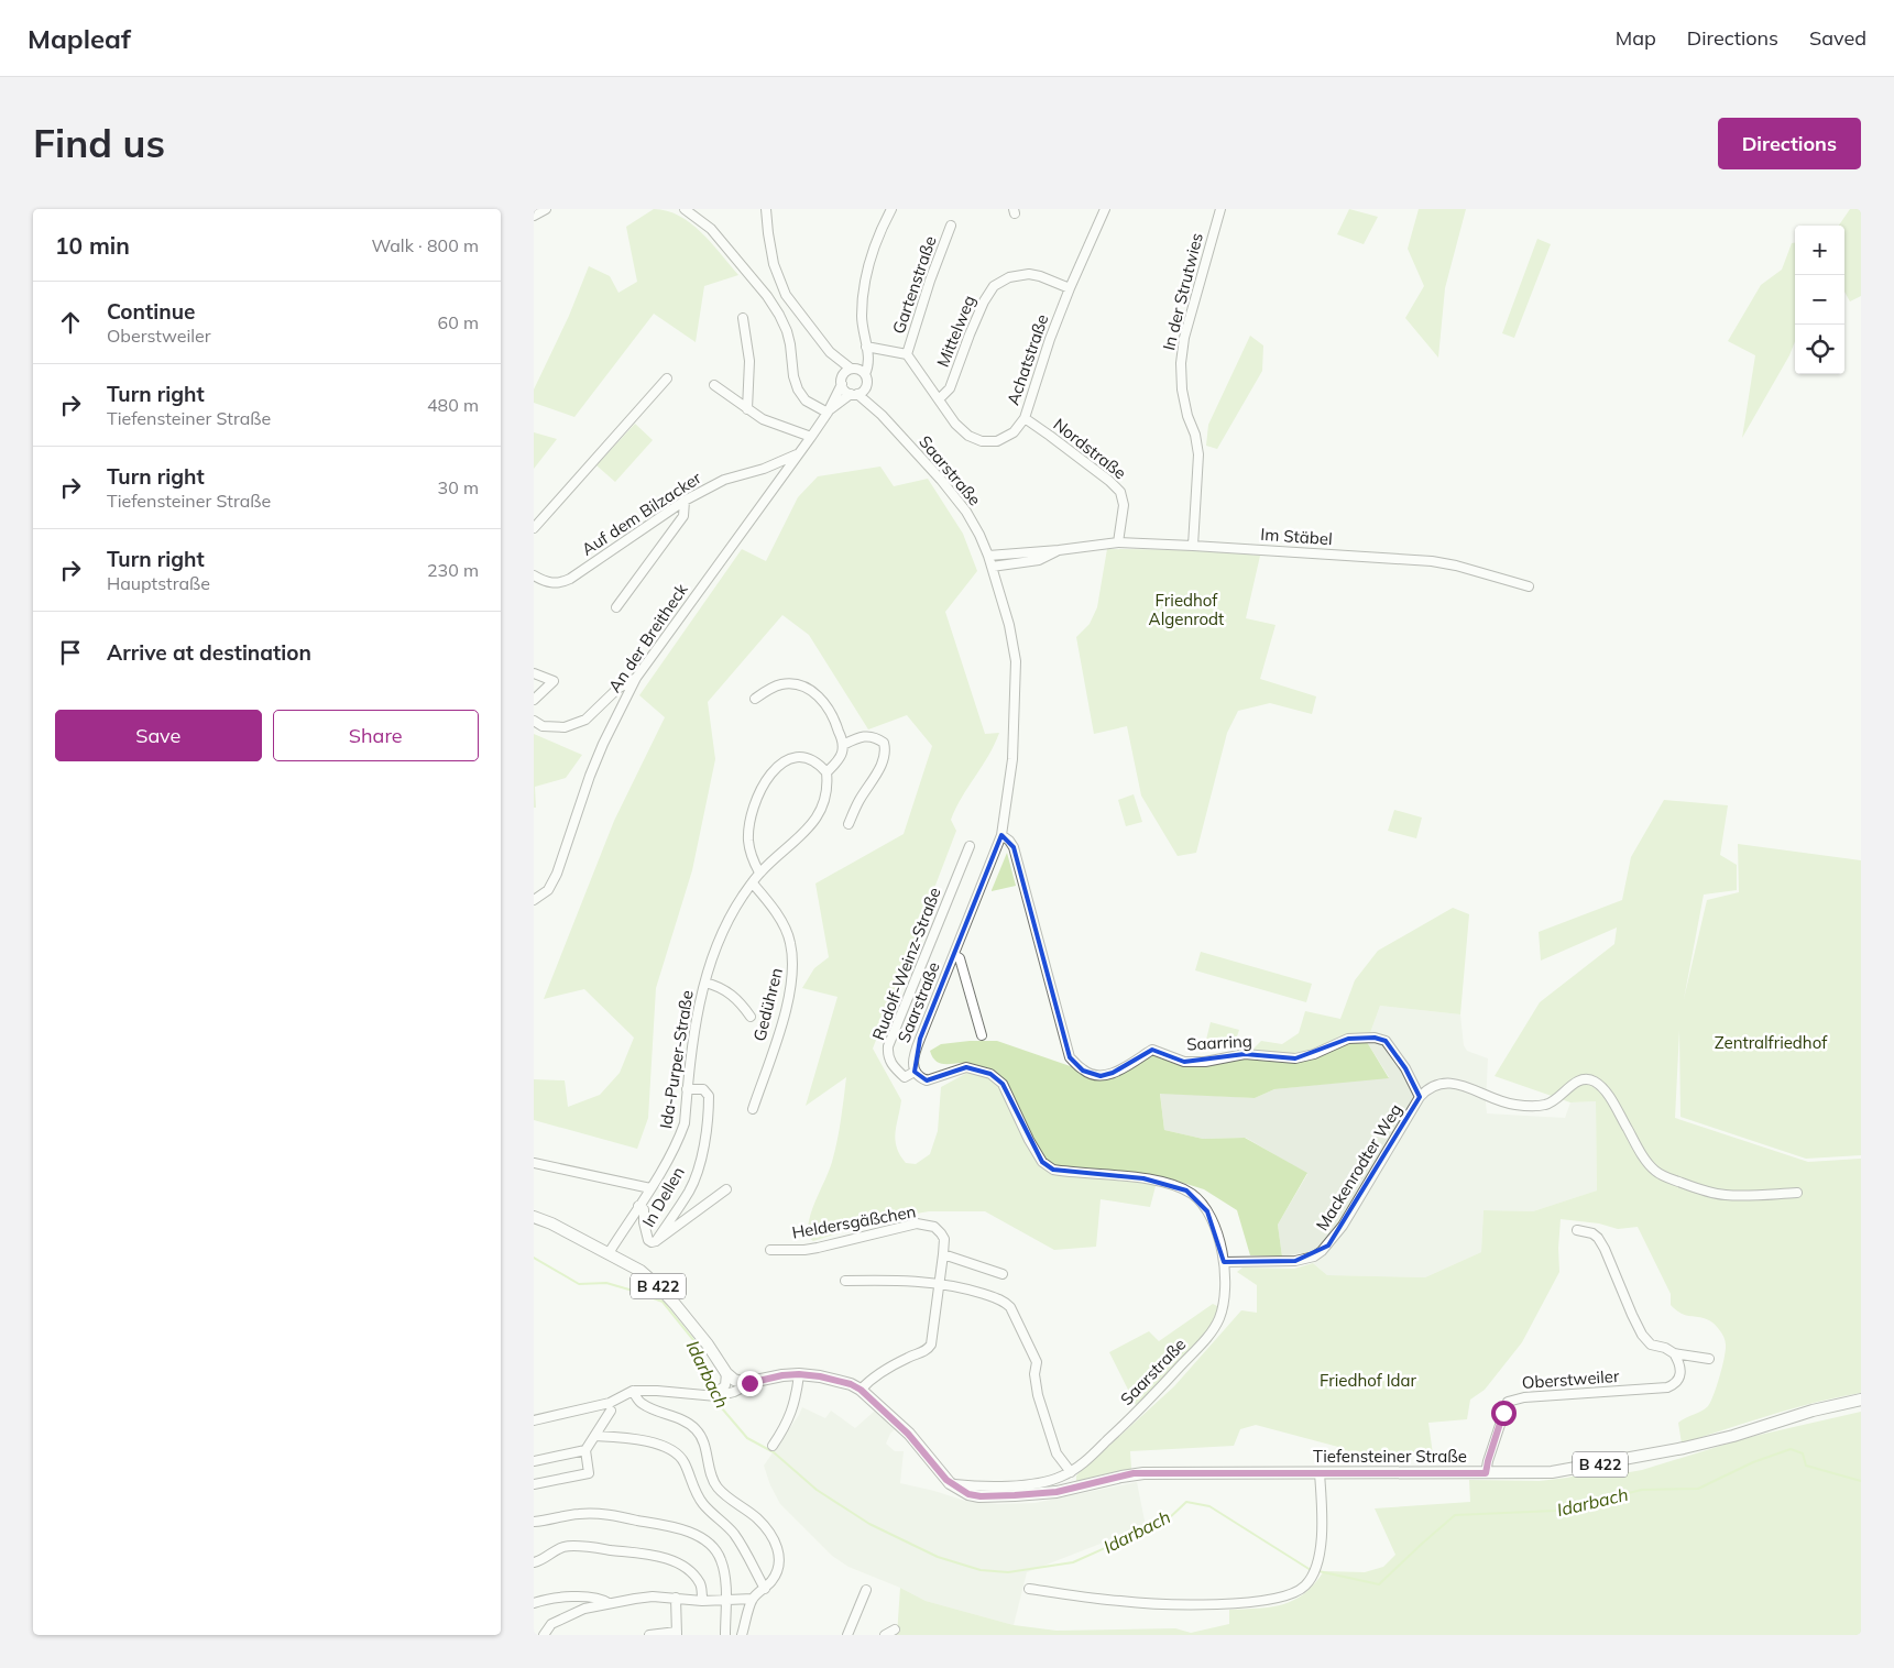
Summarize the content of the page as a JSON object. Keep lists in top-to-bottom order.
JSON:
{
  "streets": {
    "main road": ["B 422", "Tiefensteiner Straße"],
    "street": [
      "Gartenstraße",
      "In der Strutwies",
      "Mittelweg",
      "Achatstraße",
      "Nordstraße",
      "Saarstraße",
      "Auf dem Bilzacker",
      "Im Stäbel",
      "An der Breitheck",
      "Rudolf-Weinz-Straße",
      "Gedühren",
      "Saarring",
      "Ida-Purper-Straße",
      "Mackenrodter Weg",
      "In Dellen",
      "Heldersgäßchen",
      "Oberstweiler"
    ]
  },
  "crossings": [
    ["Gartenstraße", "Achatstraße"],
    ["In der Strutwies", "Im Stäbel"],
    ["Mittelweg", "Achatstraße"],
    ["Achatstraße", "Nordstraße"],
    ["Nordstraße", "Im Stäbel"],
    ["Saarstraße", "Im Stäbel"],
    ["Saarstraße", "An der Breitheck"],
    ["Saarstraße", "Rudolf-Weinz-Straße"],
    ["Saarstraße", "Saarring"],
    ["Saarstraße", "Mackenrodter Weg"],
    ["Saarstraße", "B 422"],
    ["Saarstraße", "Tiefensteiner Straße"],
    ["Auf dem Bilzacker", "An der Breitheck"],
    ["Gedühren", "Ida-Purper-Straße"],
    ["Saarring", "Mackenrodter Weg"],
    ["Ida-Purper-Straße", "In Dellen"],
    ["Ida-Purper-Straße", "B 422"],
    ["Heldersgäßchen", "B 422"],
    ["B 422", "Tiefensteiner Straße"],
    ["Oberstweiler", "Tiefensteiner Straße"]
  ],
  "water": ["Idarbach"],
  "parks": ["Friedhof Algenrodt", "Zentralfriedhof", "Friedhof Idar"],
  "page": {
    "header": "Mapleaf",
    "nav": ["Map", "Directions", "Saved"],
    "buttons": [
      "Directions",
      ["Save", "Share"]
    ],
    "title": "Find us",
    "heading": ["10 min", "Walk · 800 m"],
    "map_buttons": ["+", "−"],
    "list": [
      ["Continue", "Oberstweiler", "60 m"],
      ["Turn right", "Tiefensteiner Straße", "480 m"],
      ["Turn right", "Tiefensteiner Straße", "30 m"],
      ["Turn right", "Hauptstraße", "230 m"],
      "Arrive at destination"
    ]
  }
}
